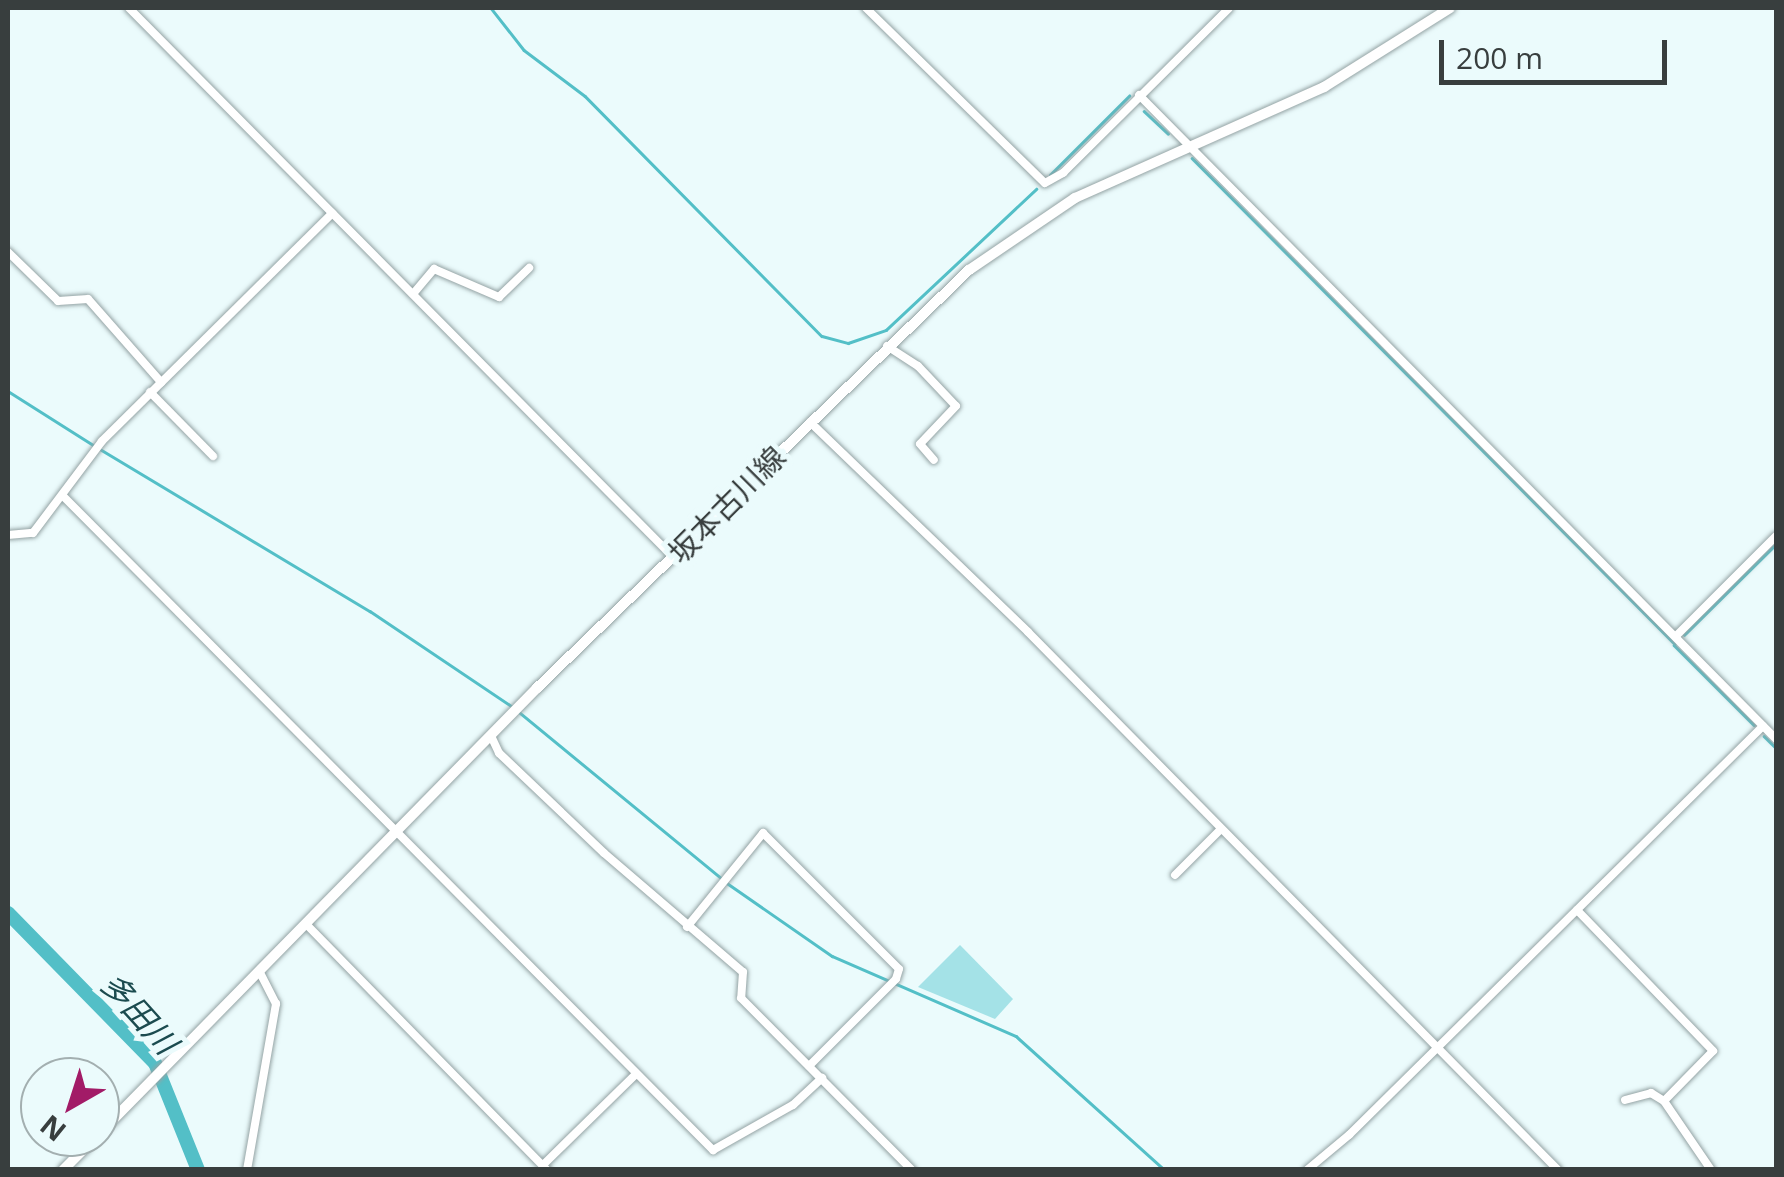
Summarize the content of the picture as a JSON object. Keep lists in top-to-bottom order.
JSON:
{
  "streets": {
    "main road": ["坂本古川線"]
  },
  "water": ["多田川"],
  "scale_bar": "200 m",
  "north": "bottom left"
}
